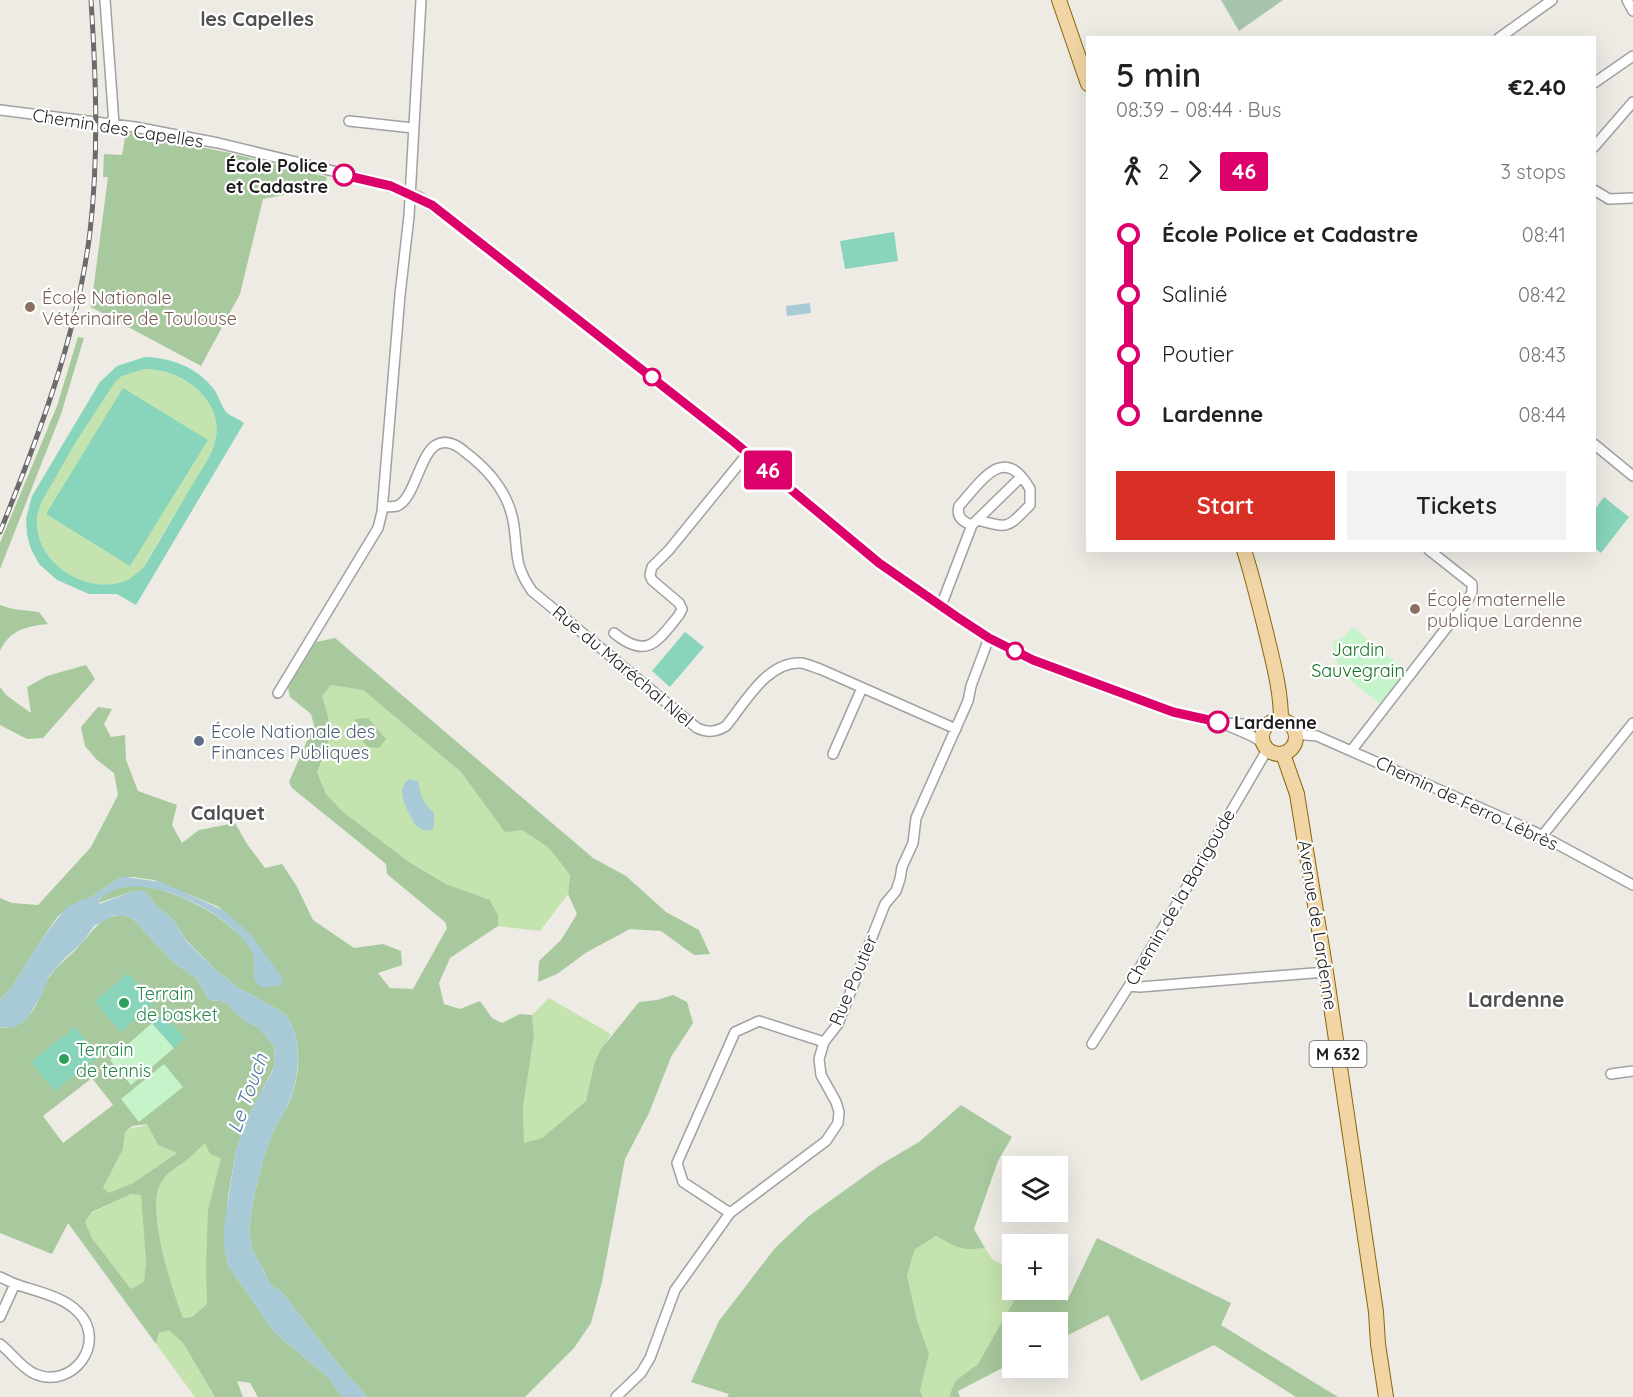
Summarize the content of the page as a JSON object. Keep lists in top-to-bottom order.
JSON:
{
  "streets": {
    "main road": ["Avenue de Lardenne", "M 632"],
    "street": [
      "Chemin des Capelles",
      "Rue du Maréchal Niel",
      "Chemin de Ferro Lébrès",
      "Chemin de la Barigoude",
      "Rue Poutier"
    ]
  },
  "crossings": [
    ["Chemin des Capelles", "Rue Poutier"],
    ["Rue du Maréchal Niel", "Rue Poutier"],
    ["Chemin de Ferro Lébrès", "Chemin de la Barigoude"],
    ["Chemin de Ferro Lébrès", "Avenue de Lardenne"],
    ["Chemin de la Barigoude", "Avenue de Lardenne"]
  ],
  "districts": ["les Capelles", "Calquet", "Lardenne"],
  "water": ["Le Touch"],
  "parks": ["Jardin Sauvegrain"],
  "places": [
    "École Police et Cadastre",
    "École Nationale Vétérinaire de Toulouse",
    "École maternelle publique Lardenne",
    "Lardenne",
    "École Nationale des Finances Publiques",
    "Terrain de basket",
    "Terrain de tennis"
  ],
  "lines": ["bus line 46"],
  "page": {
    "on_map": "46",
    "heading": ["5 min", "08:39 – 08:44 · Bus", "€2.40"],
    "legs": ["2", "46", "3 stops"],
    "list": [
      {
        "name": "École Police et Cadastre",
        "value": "08:41"
      },
      {
        "name": "Salinié",
        "value": "08:42"
      },
      {
        "name": "Poutier",
        "value": "08:43"
      },
      {
        "name": "Lardenne",
        "value": "08:44"
      }
    ],
    "buttons": ["Start", "Tickets"],
    "map_buttons": ["+", "−"]
  }
}
